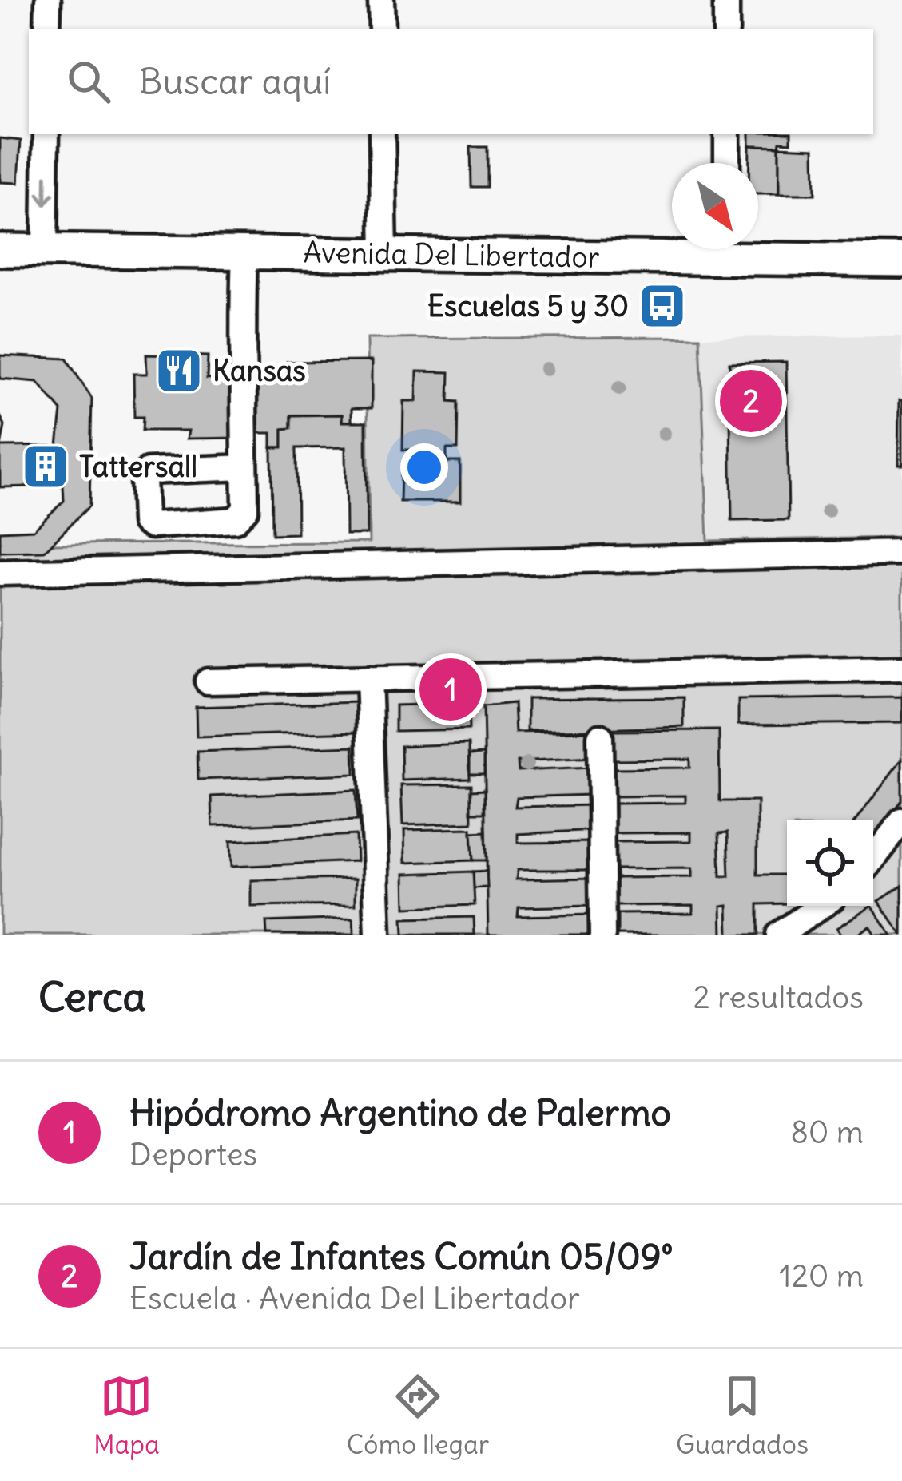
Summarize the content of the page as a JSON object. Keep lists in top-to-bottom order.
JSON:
{
  "streets": {
    "main road": ["Avenida Del Libertador"]
  },
  "places": {
    "bus stop": ["Escuelas 5 y 30"],
    "restaurant": ["Kansas"],
    "building": ["Tattersall"]
  },
  "north": "bottom right",
  "page": {
    "search": "Buscar aquí",
    "pins": ["2", "1"],
    "heading": ["Cerca", "2 resultados"],
    "list": [
      {
        "mark": "1",
        "name": "Hipódromo Argentino de Palermo",
        "note": "Deportes",
        "value": "80 m"
      },
      {
        "mark": "2",
        "name": "Jardín de Infantes Común 05/09°",
        "note": "Escuela · Avenida Del Libertador",
        "value": "120 m"
      }
    ],
    "nav": ["Mapa", "Cómo llegar", "Guardados"]
  }
}
